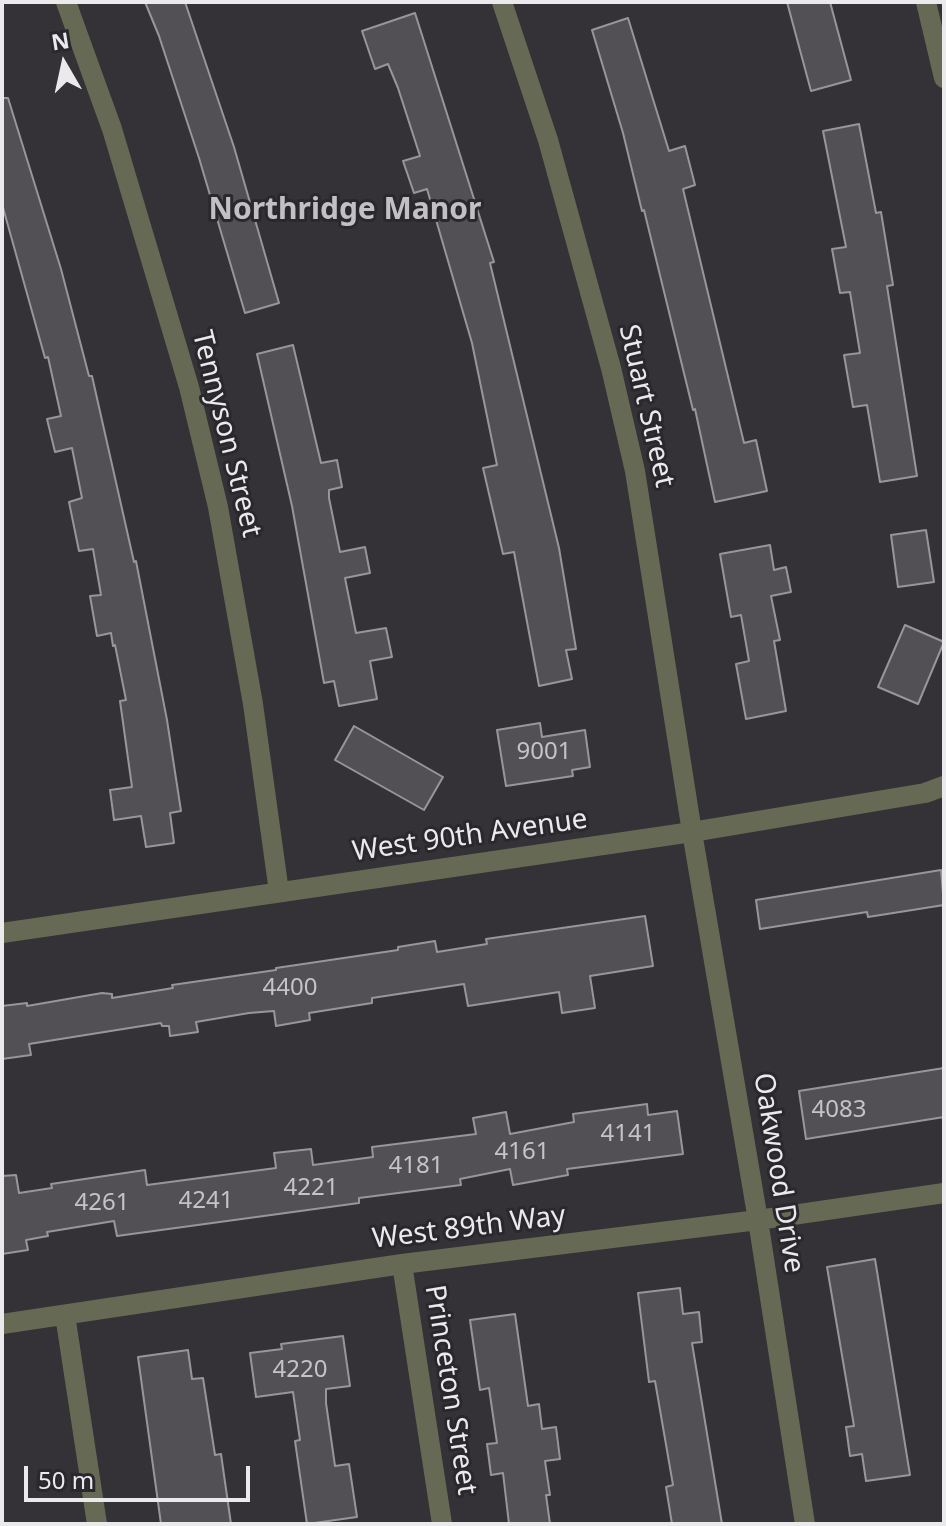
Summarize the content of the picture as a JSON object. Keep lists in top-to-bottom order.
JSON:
{
  "streets": {
    "street": [
      "Stuart Street",
      "Tennyson Street",
      "West 90th Avenue",
      "Oakwood Drive",
      "West 89th Way",
      "Princeton Street"
    ]
  },
  "crossings": [
    ["Stuart Street", "West 90th Avenue"],
    ["Stuart Street", "Oakwood Drive"],
    ["Tennyson Street", "West 90th Avenue"],
    ["West 90th Avenue", "Oakwood Drive"],
    ["Oakwood Drive", "West 89th Way"],
    ["West 89th Way", "Princeton Street"]
  ],
  "districts": ["Northridge Manor"],
  "house_numbers": [
    "9001",
    "4400",
    "4083",
    "4141",
    "4161",
    "4181",
    "4221",
    "4241",
    "4261",
    "4220"
  ],
  "scale_bar": "50 m",
  "north": "top"
}
